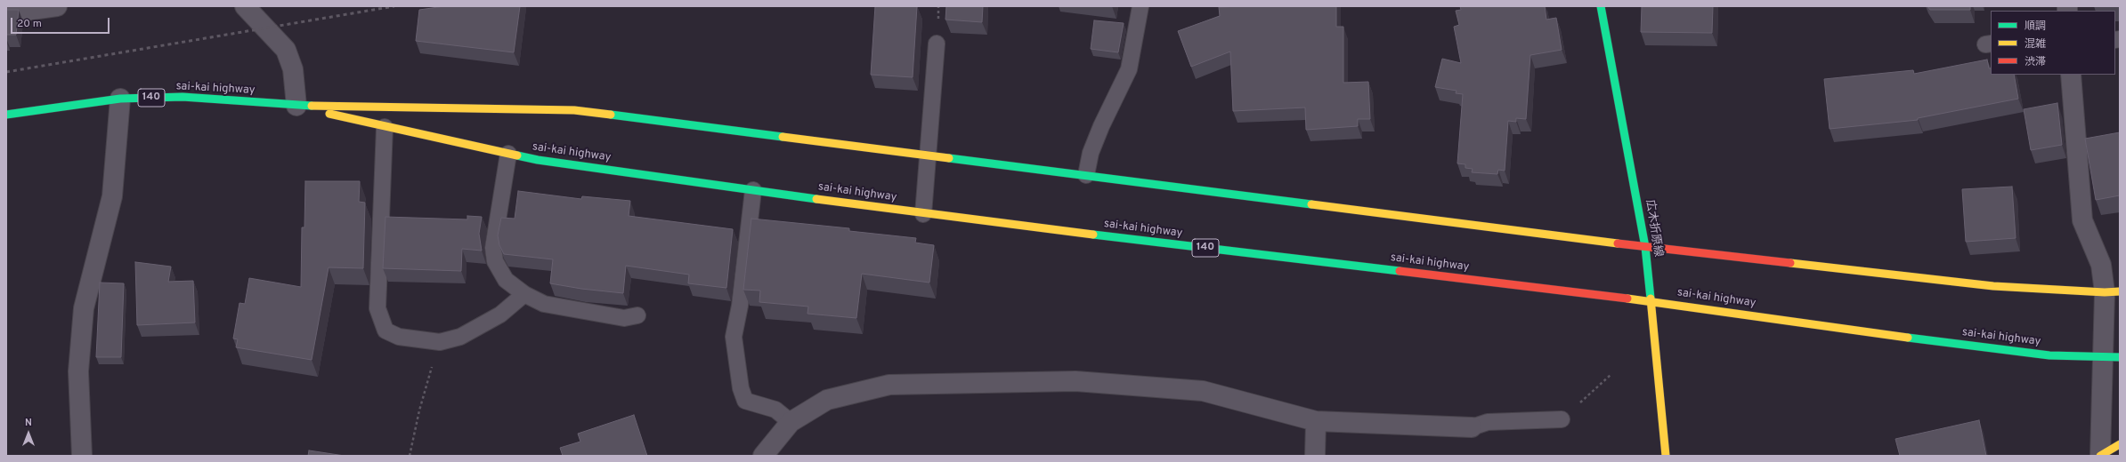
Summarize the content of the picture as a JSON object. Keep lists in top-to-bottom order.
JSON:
{
  "streets": {
    "main road": ["sai-kai highway", "140", "広木折原線"]
  },
  "crossings": [
    ["sai-kai highway", "広木折原線"]
  ],
  "legend": ["順調", "混雑", "渋滞"],
  "scale_bar": "20 m",
  "north": "top"
}
